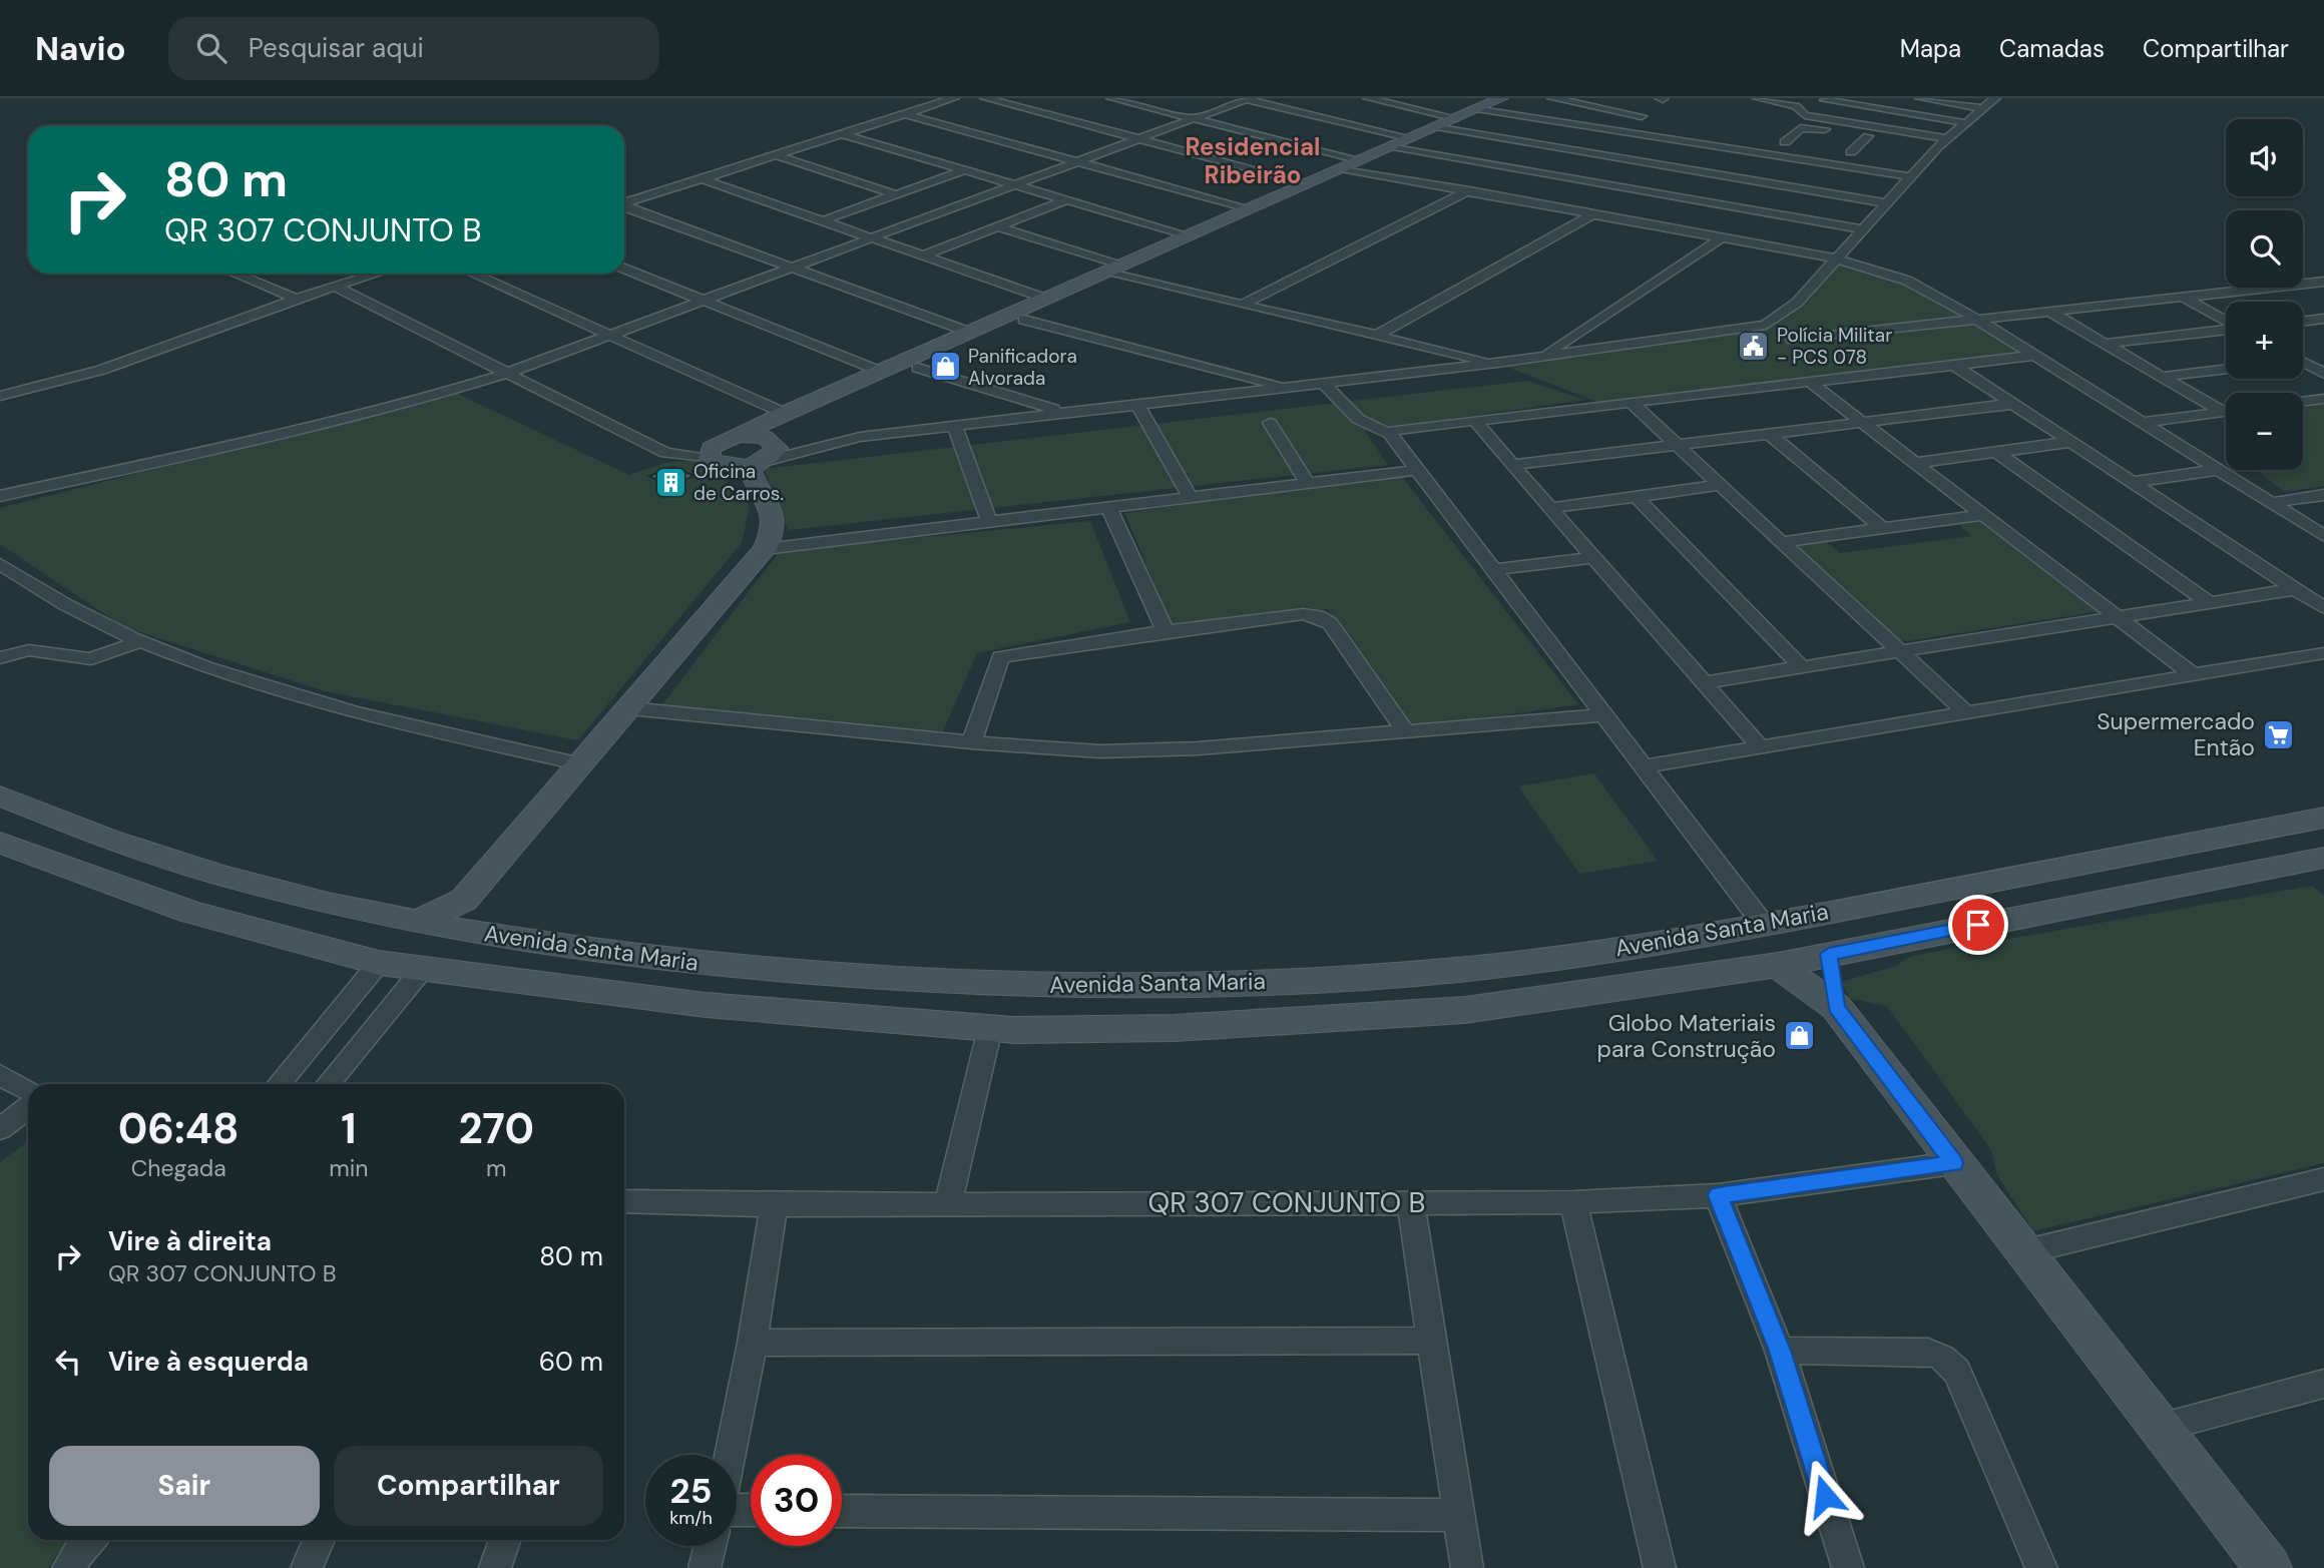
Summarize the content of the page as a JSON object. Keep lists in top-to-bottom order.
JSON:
{
  "streets": {
    "street": ["Avenida Santa Maria", "QR 307 CONJUNTO B"]
  },
  "districts": ["Residencial Ribeirão"],
  "places": {
    "public building": ["Polícia Militar - PCS 078"],
    "shop": ["Panificadora Alvorada", "Globo Materiais para Construção"],
    "building": ["Oficina de Carros."],
    "supermarket": ["Supermercado Então"]
  },
  "page": {
    "header": "Navio",
    "search": "Pesquisar aqui",
    "nav": ["Mapa", "Camadas", "Compartilhar"],
    "map_buttons": ["+", "−"],
    "turn": ["80 m", "QR 307 CONJUNTO B"],
    "eta": [
      "06:48",
      "Chegada",
      "1",
      "min",
      "270",
      "m"
    ],
    "list": [
      {
        "name": "Vire à direita",
        "note": "QR 307 CONJUNTO B",
        "value": "80 m"
      },
      {
        "name": "Vire à esquerda",
        "value": "60 m"
      }
    ],
    "buttons": ["Sair", "Compartilhar"],
    "speed": "25 km/h",
    "limit": "30"
  }
}
